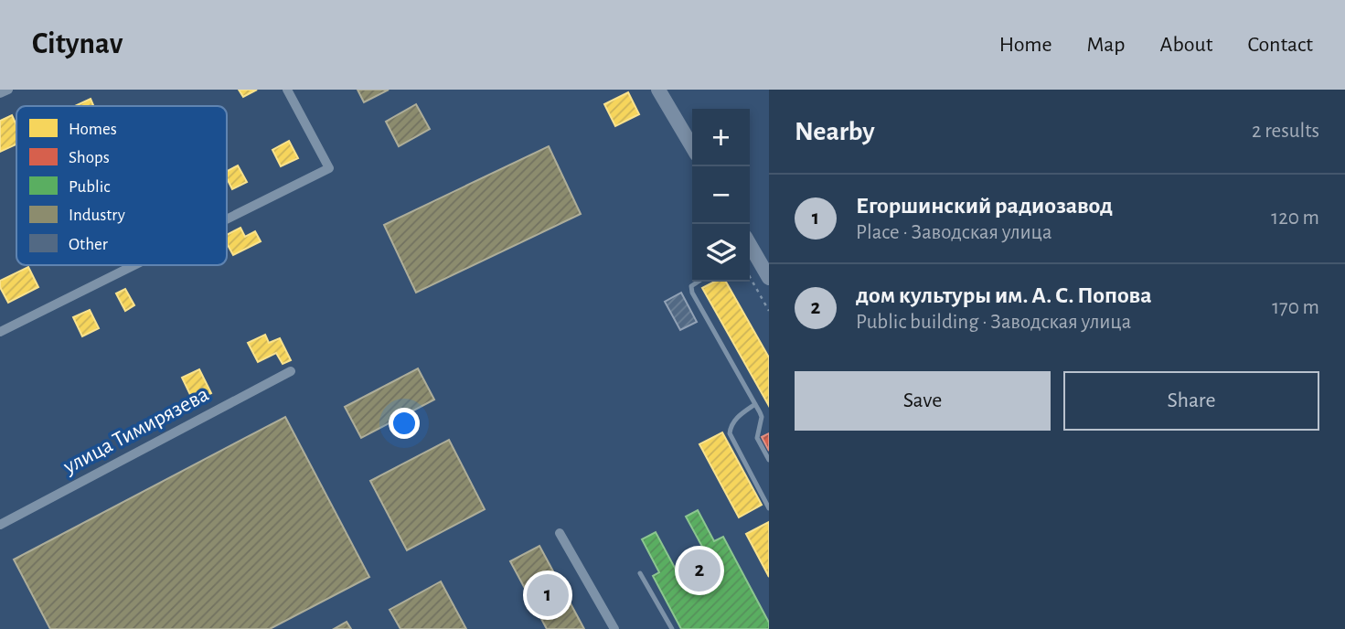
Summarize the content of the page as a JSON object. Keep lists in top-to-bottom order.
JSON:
{
  "streets": {
    "street": ["улица Тимирязева"]
  },
  "legend": [
    "Homes",
    "Shops",
    "Public",
    "Industry",
    "Other"
  ],
  "page": {
    "header": "Citynav",
    "nav": [
      "Home",
      "Map",
      "About",
      "Contact"
    ],
    "heading": ["Nearby", "2 results"],
    "map_buttons": ["+", "−"],
    "list": [
      {
        "mark": "1",
        "name": "Егоршинский радиозавод",
        "note": "Place · Заводская улица",
        "value": "120 m"
      },
      {
        "mark": "2",
        "name": "дом культуры им. А. С. Попова",
        "note": "Public building · Заводская улица",
        "value": "170 m"
      }
    ],
    "buttons": ["Save", "Share"],
    "pins": ["2", "1"]
  }
}
